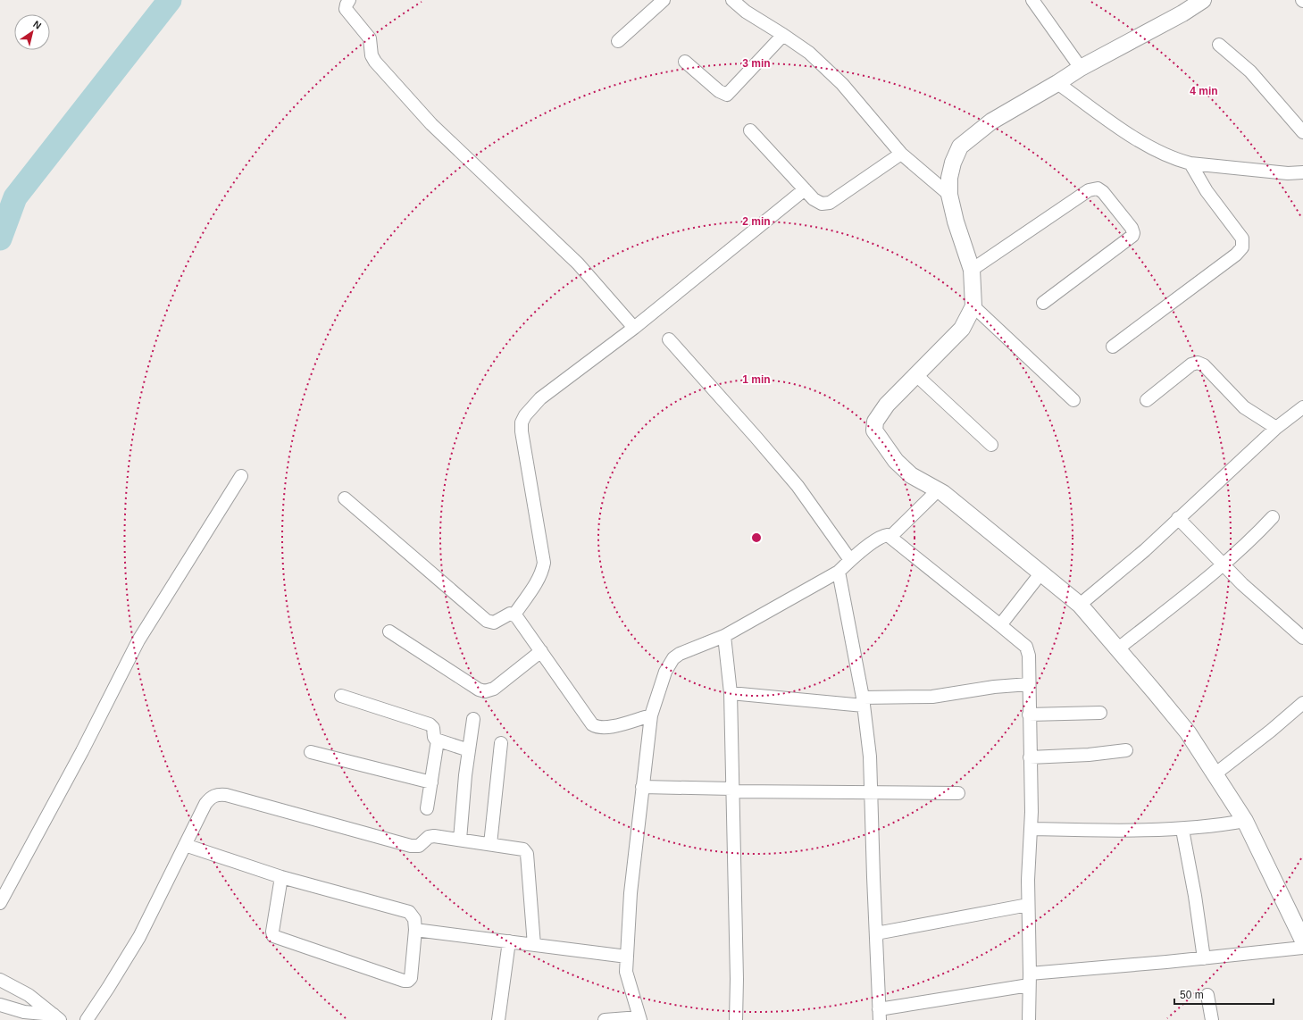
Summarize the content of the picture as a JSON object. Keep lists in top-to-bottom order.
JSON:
{
  "scale_bar": "50 m",
  "north": "top right",
  "rings": [
    "3 min",
    "4 min",
    "2 min",
    "1 min"
  ]
}
